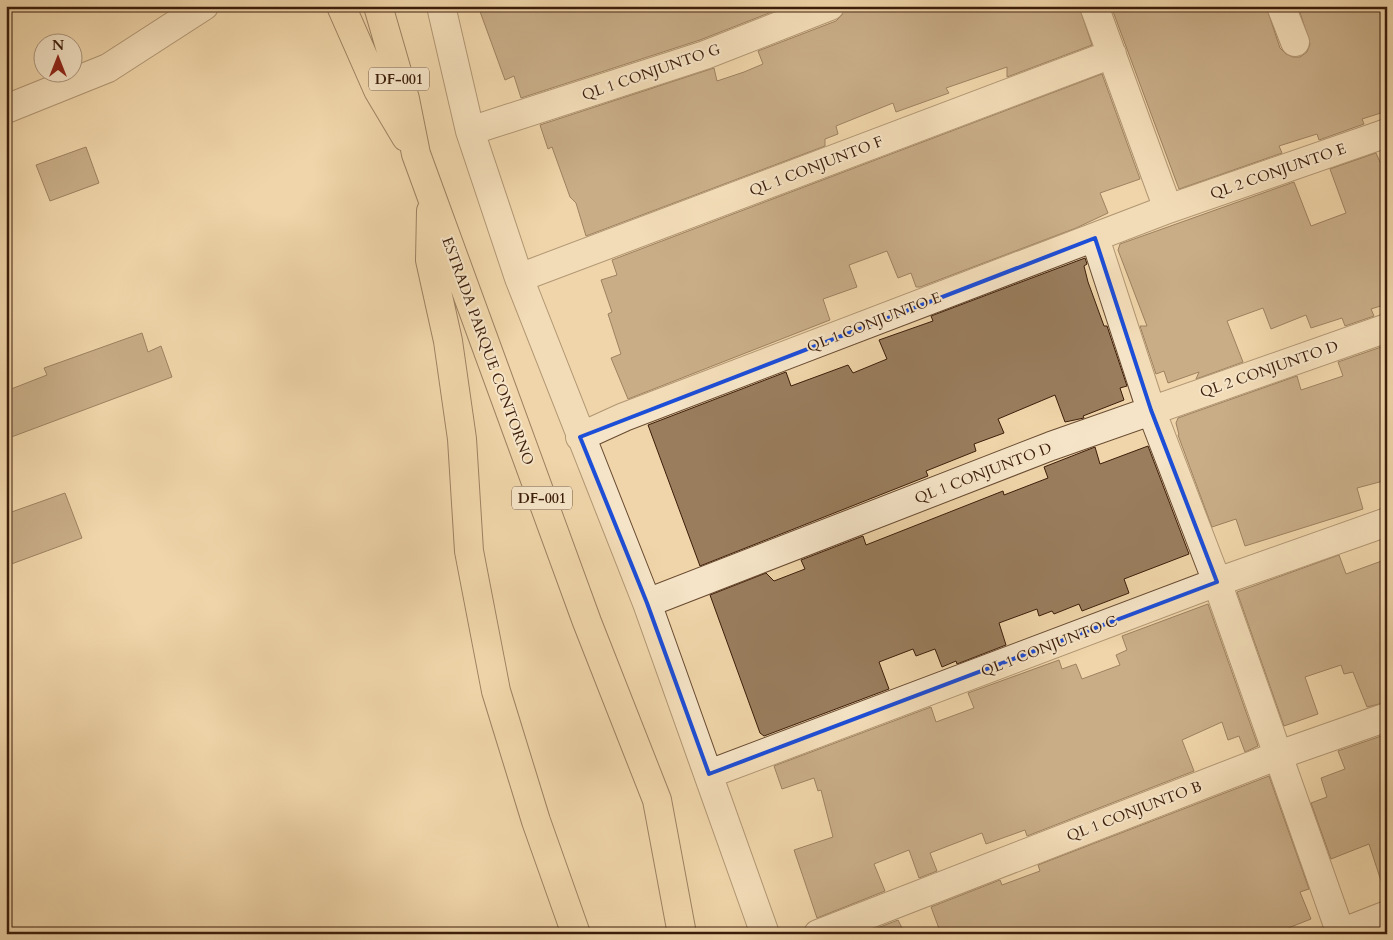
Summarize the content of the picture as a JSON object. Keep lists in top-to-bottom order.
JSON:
{
  "streets": {
    "main road": ["DF-001", "ESTRADA PARQUE CONTORNO"],
    "street": [
      "QL 1 CONJUNTO G",
      "QL 1 CONJUNTO F",
      "QL 2 CONJUNTO E",
      "QL 1 CONJUNTO E",
      "QL 2 CONJUNTO D",
      "QL 1 CONJUNTO D",
      "QL 1 CONJUNTO C",
      "QL 1 CONJUNTO B"
    ]
  },
  "crossings": [
    ["QL 2 CONJUNTO E", "QL 1 CONJUNTO E"],
    ["QL 2 CONJUNTO D", "QL 1 CONJUNTO D"]
  ],
  "north": "top"
}
